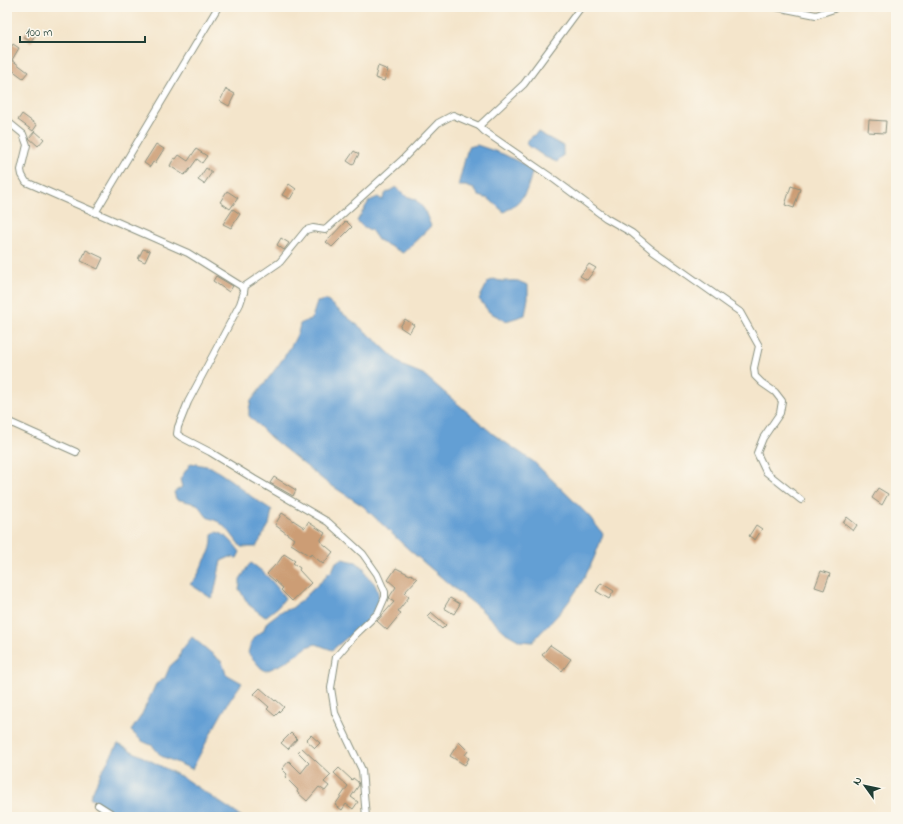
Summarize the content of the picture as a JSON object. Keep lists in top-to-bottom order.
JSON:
{
  "scale_bar": "100 m",
  "north": "top left"
}
